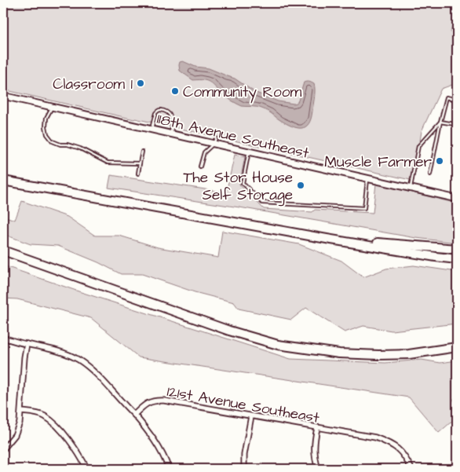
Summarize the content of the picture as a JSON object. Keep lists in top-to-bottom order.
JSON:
{
  "streets": {
    "street": ["118th Avenue Southeast", "121st Avenue Southeast"]
  },
  "places": [
    "Classroom 1",
    "Community Room",
    "Muscle Farmer",
    "The Stor House Self Storage"
  ]
}
